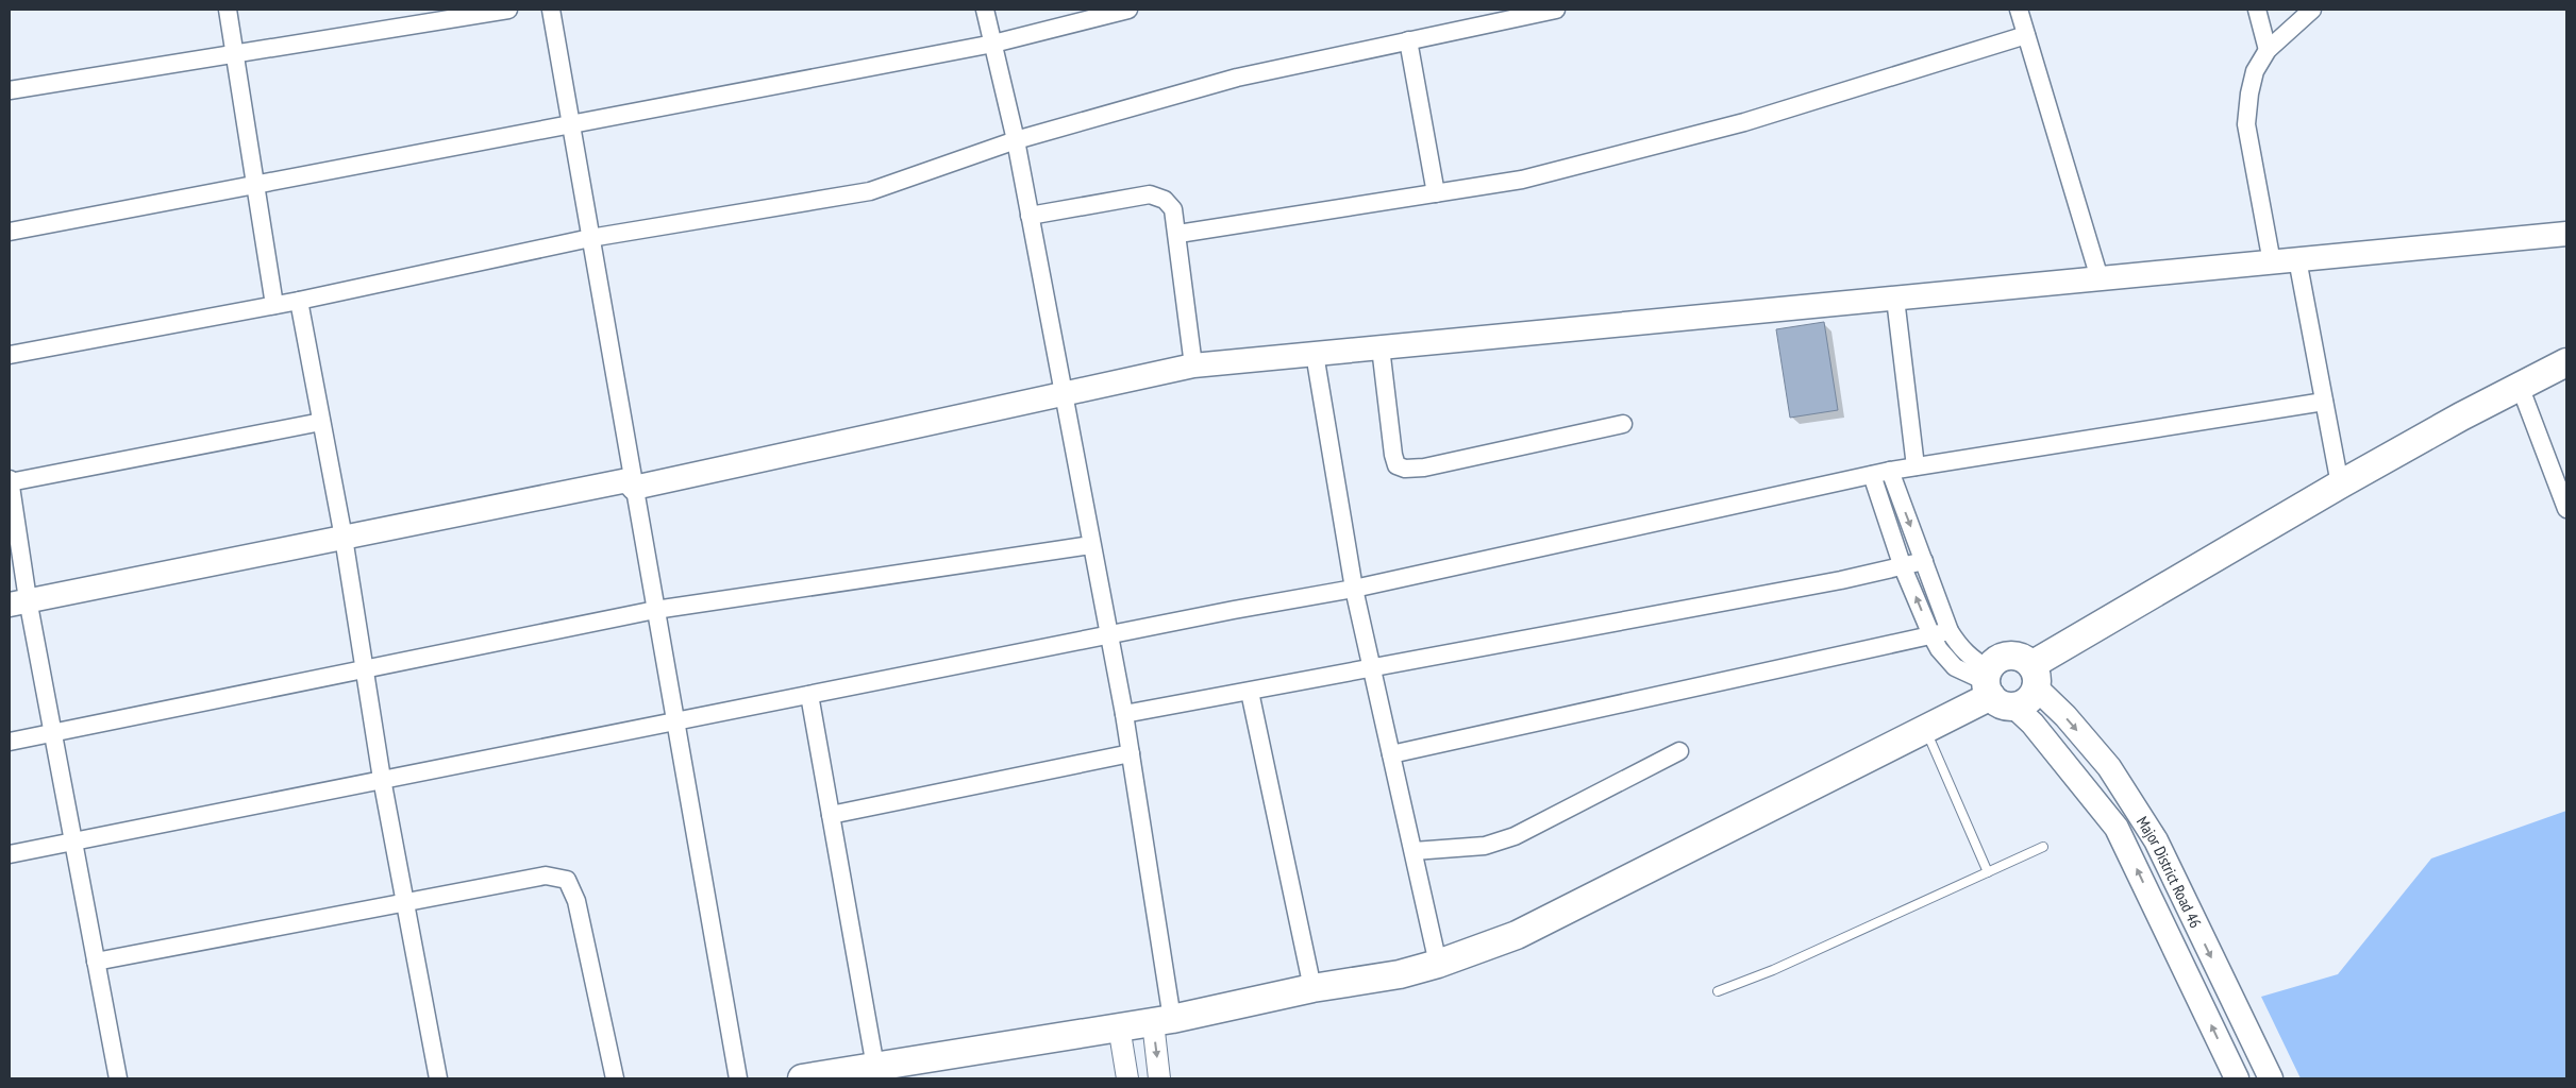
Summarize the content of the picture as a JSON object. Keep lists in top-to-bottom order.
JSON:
{
  "streets": {
    "main road": ["Major District Road 46"]
  }
}
